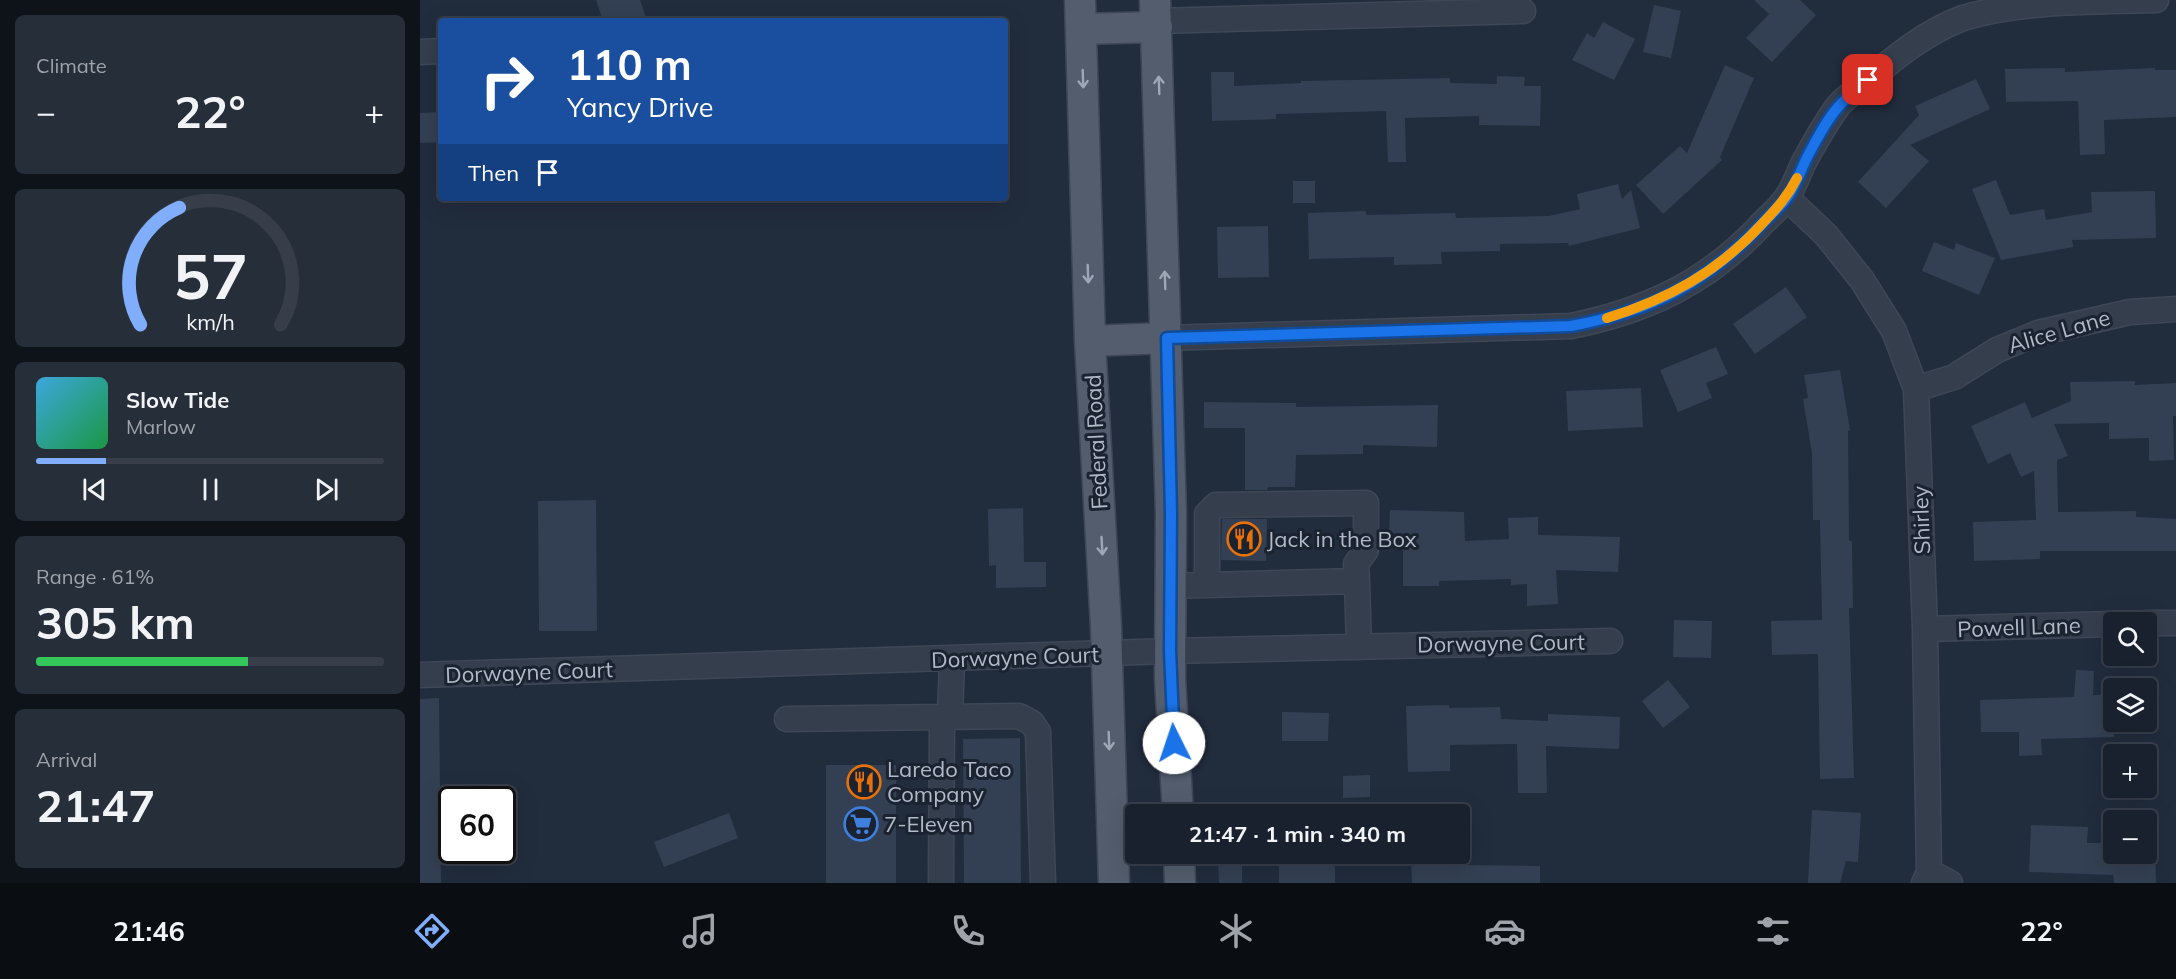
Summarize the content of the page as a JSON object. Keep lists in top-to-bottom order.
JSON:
{
  "streets": {
    "main road": ["Federal Road"],
    "street": [
      "Alice Lane",
      "Shirley",
      "Powell Lane",
      "Dorwayne Court"
    ]
  },
  "crossings": [
    ["Alice Lane", "Shirley"],
    ["Federal Road", "Dorwayne Court"],
    ["Shirley", "Powell Lane"]
  ],
  "places": {
    "restaurant": ["Jack in the Box", "Laredo Taco Company"],
    "supermarket": ["7-Eleven"]
  },
  "page": {
    "tile": [
      "Climate",
      ["Range · 61%", "305 km"],
      ["Arrival", "21:47"]
    ],
    "turn": ["110 m", "Yancy Drive"],
    "heat": ["−", "22°", "+"],
    "then": "Then",
    "song": ["Slow Tide", "Marlow"],
    "map_buttons": ["+", "−"],
    "limit": "60",
    "trip": "21:47 · 1 min · 340 m",
    "tabs": ["21:46", "22°"],
    "gauge": ["57", "km/h"]
  }
}
